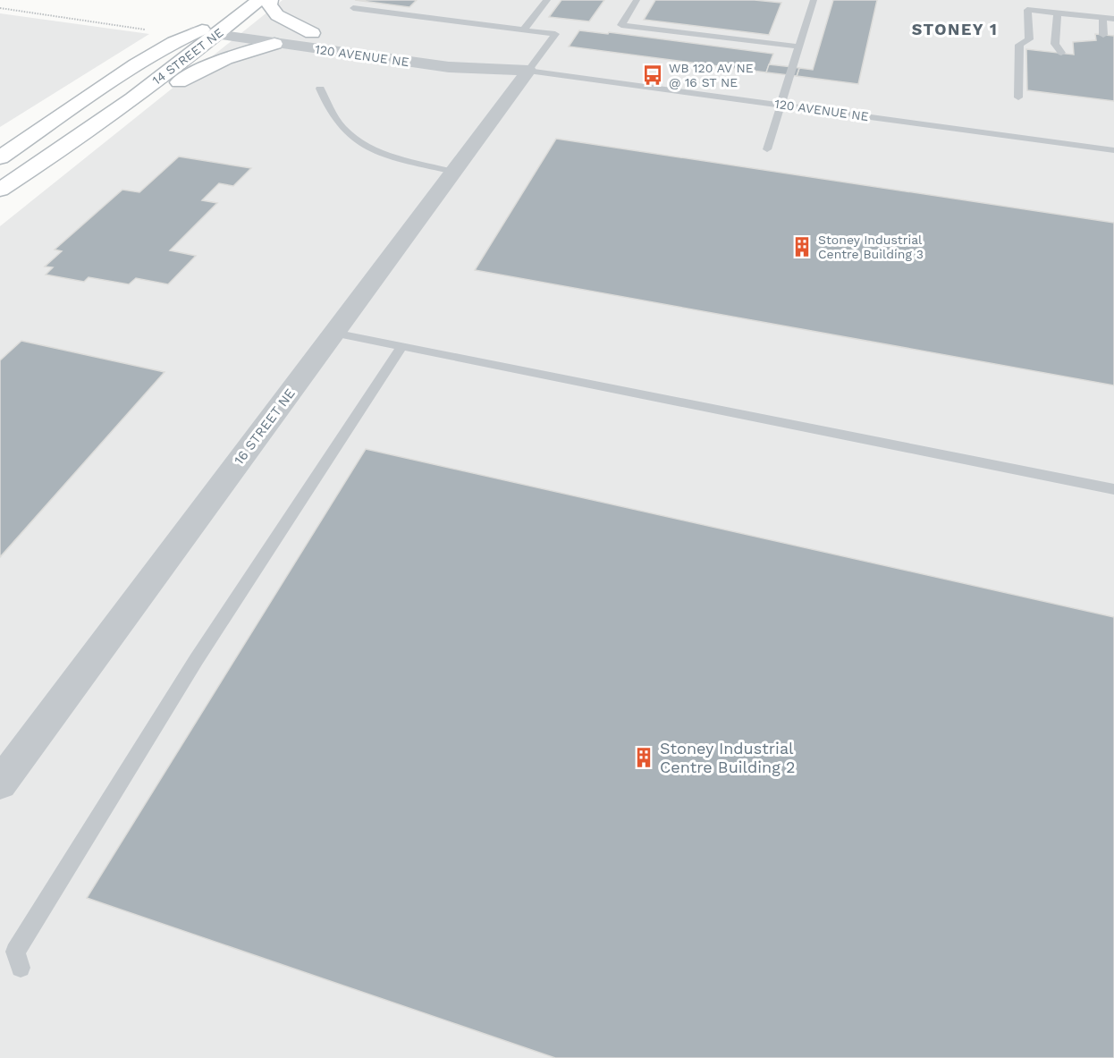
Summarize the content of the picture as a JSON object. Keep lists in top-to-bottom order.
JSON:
{
  "streets": {
    "street": ["120 AVENUE NE", "14 STREET NE", "16 STREET NE"]
  },
  "crossings": [
    ["120 AVENUE NE", "14 STREET NE"],
    ["120 AVENUE NE", "16 STREET NE"]
  ],
  "districts": ["STONEY 1"],
  "places": {
    "bus stop": ["WB 120 AV NE @ 16 ST NE"],
    "building": ["Stoney Industrial Centre Building 3", "Stoney Industrial Centre Building 2"]
  }
}
